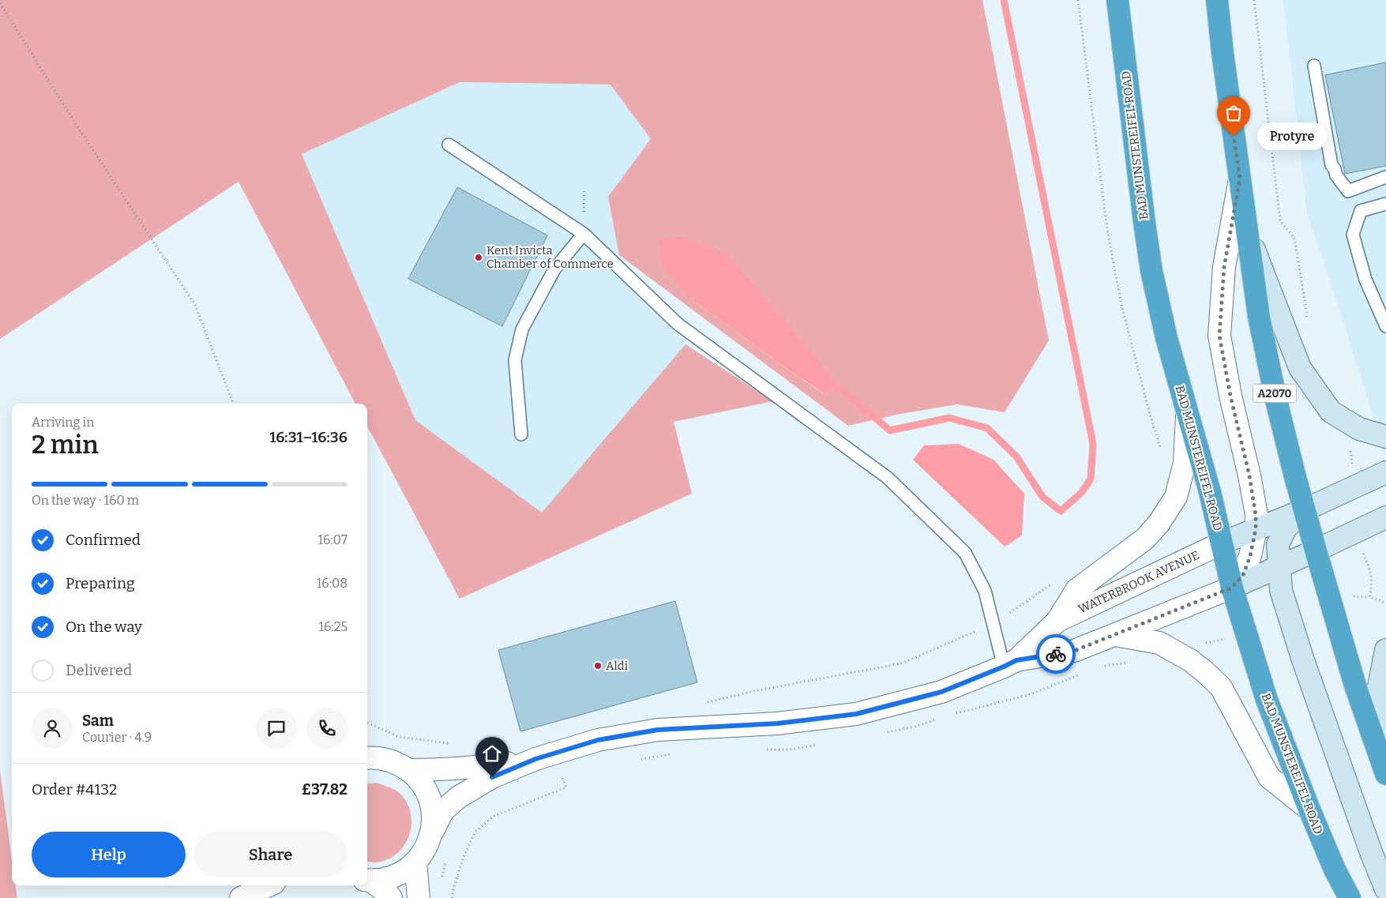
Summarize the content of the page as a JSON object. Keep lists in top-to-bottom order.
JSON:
{
  "streets": {
    "highway": ["BAD MUNSTEREIFEL ROAD", "A2070"],
    "street": ["WATERBROOK AVENUE"]
  },
  "crossings": [
    ["BAD MUNSTEREIFEL ROAD", "WATERBROOK AVENUE"]
  ],
  "places": ["Protyre", "Kent Invicta Chamber of Commerce", "Aldi"],
  "page": {
    "bubble": "Protyre",
    "heading": ["2 min", "Arriving in", "16:31–16:36"],
    "panel": [
      "Sam",
      "Courier · 4.9",
      "Order #4132",
      "£37.82"
    ],
    "bar": "On the way · 160 m",
    "list": [
      ["Confirmed", "16:07"],
      ["Preparing", "16:08"],
      ["On the way", "16:25"],
      "Delivered"
    ],
    "buttons": ["Help", "Share"]
  }
}
